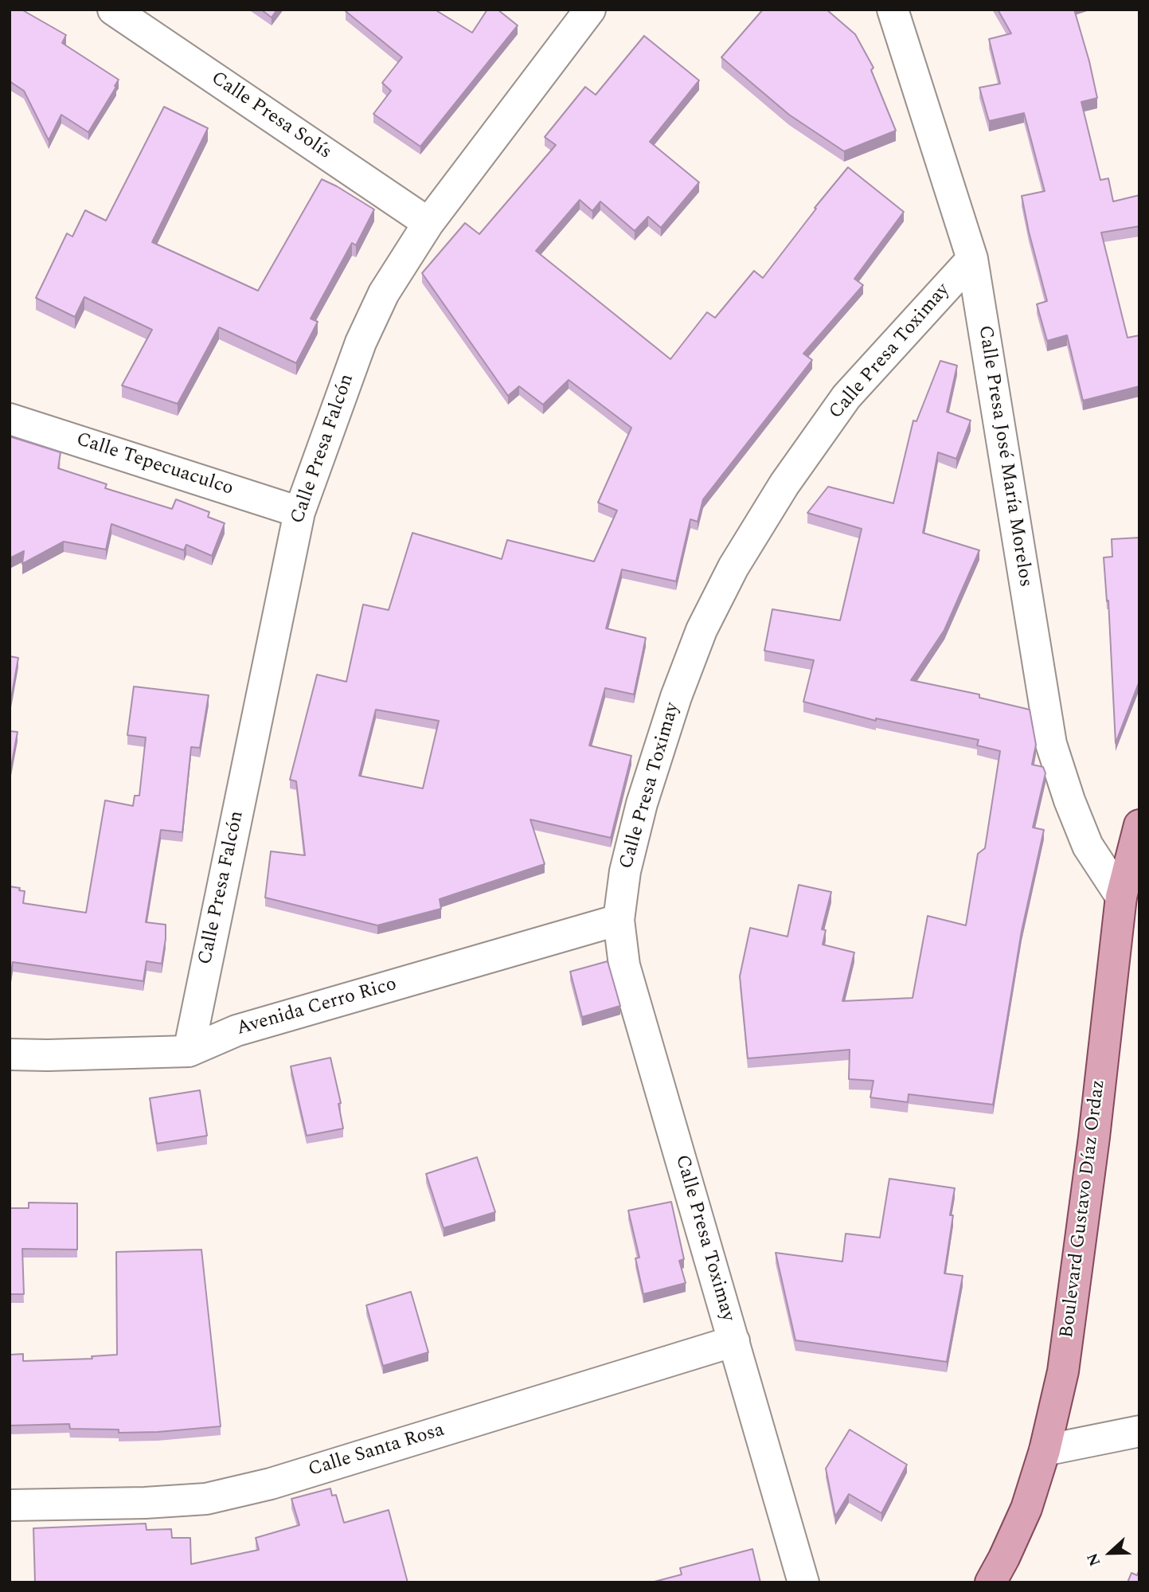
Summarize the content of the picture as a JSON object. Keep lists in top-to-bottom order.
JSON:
{
  "streets": {
    "main road": ["Boulevard Gustavo Díaz Ordaz"],
    "street": [
      "Calle Presa Solís",
      "Calle Presa Toximay",
      "Calle Presa Falcón",
      "Calle Presa José María Morelos",
      "Calle Tepecuaculco",
      "Avenida Cerro Rico",
      "Calle Santa Rosa"
    ]
  },
  "crossings": [
    ["Calle Presa Solís", "Calle Presa Falcón"],
    ["Calle Presa Toximay", "Calle Presa José María Morelos"],
    ["Calle Presa Toximay", "Avenida Cerro Rico"],
    ["Calle Presa Toximay", "Calle Santa Rosa"],
    ["Calle Presa Falcón", "Calle Tepecuaculco"],
    ["Calle Presa Falcón", "Avenida Cerro Rico"],
    ["Calle Presa José María Morelos", "Boulevard Gustavo Díaz Ordaz"]
  ],
  "north": "left"
}
